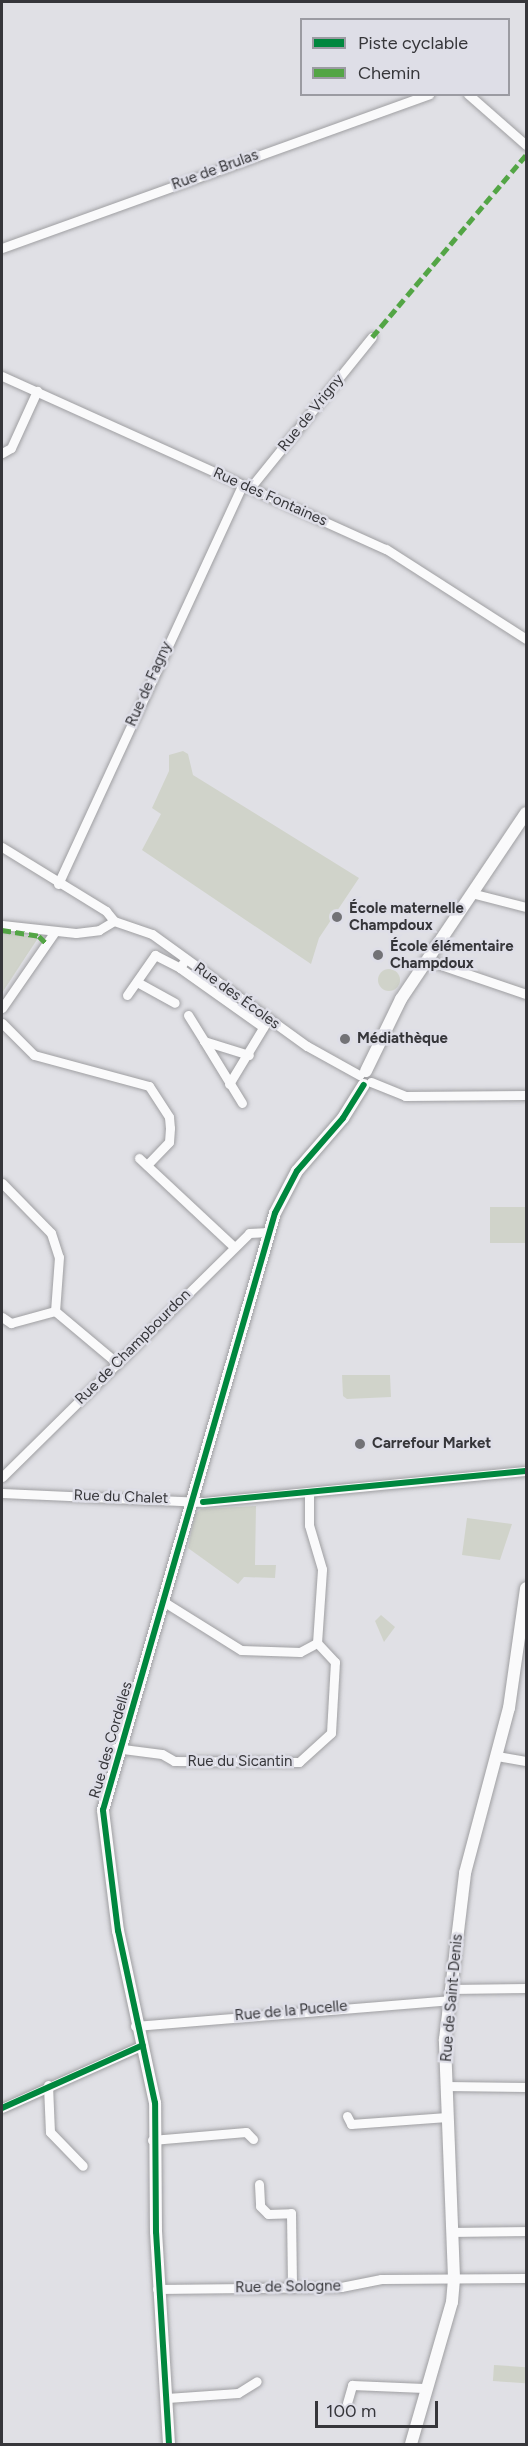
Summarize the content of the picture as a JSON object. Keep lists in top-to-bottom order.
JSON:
{
  "streets": {
    "street": [
      "Rue de Brulas",
      "Rue de Vrigny",
      "Rue des Fontaines",
      "Rue de Fagny",
      "Rue des Écoles",
      "Rue de Champbourdon",
      "Rue du Chalet",
      "Rue des Cordelles",
      "Rue du Sicantin",
      "Rue de Saint-Denis",
      "Rue de la Pucelle",
      "Rue de Sologne"
    ]
  },
  "crossings": [
    ["Rue de Vrigny", "Rue des Fontaines"],
    ["Rue de Vrigny", "Rue de Fagny"],
    ["Rue des Fontaines", "Rue de Fagny"],
    ["Rue des Écoles", "Rue des Cordelles"],
    ["Rue de Champbourdon", "Rue des Cordelles"],
    ["Rue du Chalet", "Rue des Cordelles"],
    ["Rue des Cordelles", "Rue du Sicantin"],
    ["Rue des Cordelles", "Rue de la Pucelle"],
    ["Rue des Cordelles", "Rue de Sologne"],
    ["Rue de Saint-Denis", "Rue de la Pucelle"],
    ["Rue de Saint-Denis", "Rue de Sologne"]
  ],
  "places": [
    "École maternelle Champdoux",
    "École élémentaire Champdoux",
    "Médiathèque",
    "Carrefour Market"
  ],
  "legend": ["Piste cyclable", "Chemin"],
  "scale_bar": "100 m"
}
